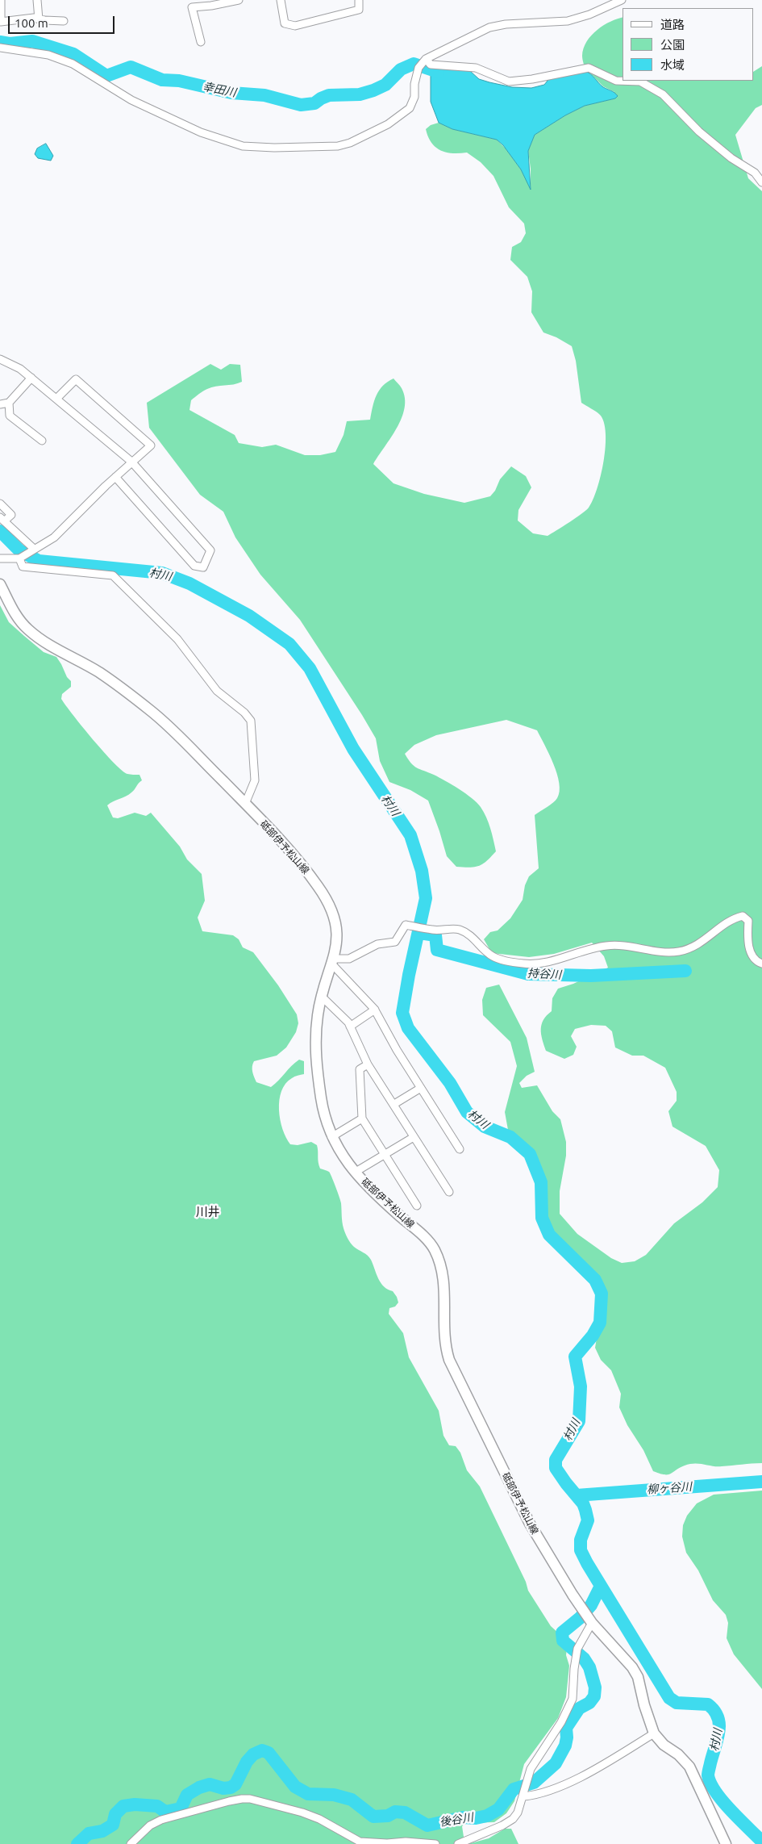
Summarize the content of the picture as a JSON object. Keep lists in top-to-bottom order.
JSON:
{
  "streets": {
    "main road": ["砥部伊予松山線"]
  },
  "districts": ["川井"],
  "water": [
    "幸田川",
    "村川",
    "持谷川",
    "柳ヶ谷川",
    "後谷川"
  ],
  "legend": ["道路", "公園", "水域"],
  "scale_bar": "100 m"
}
